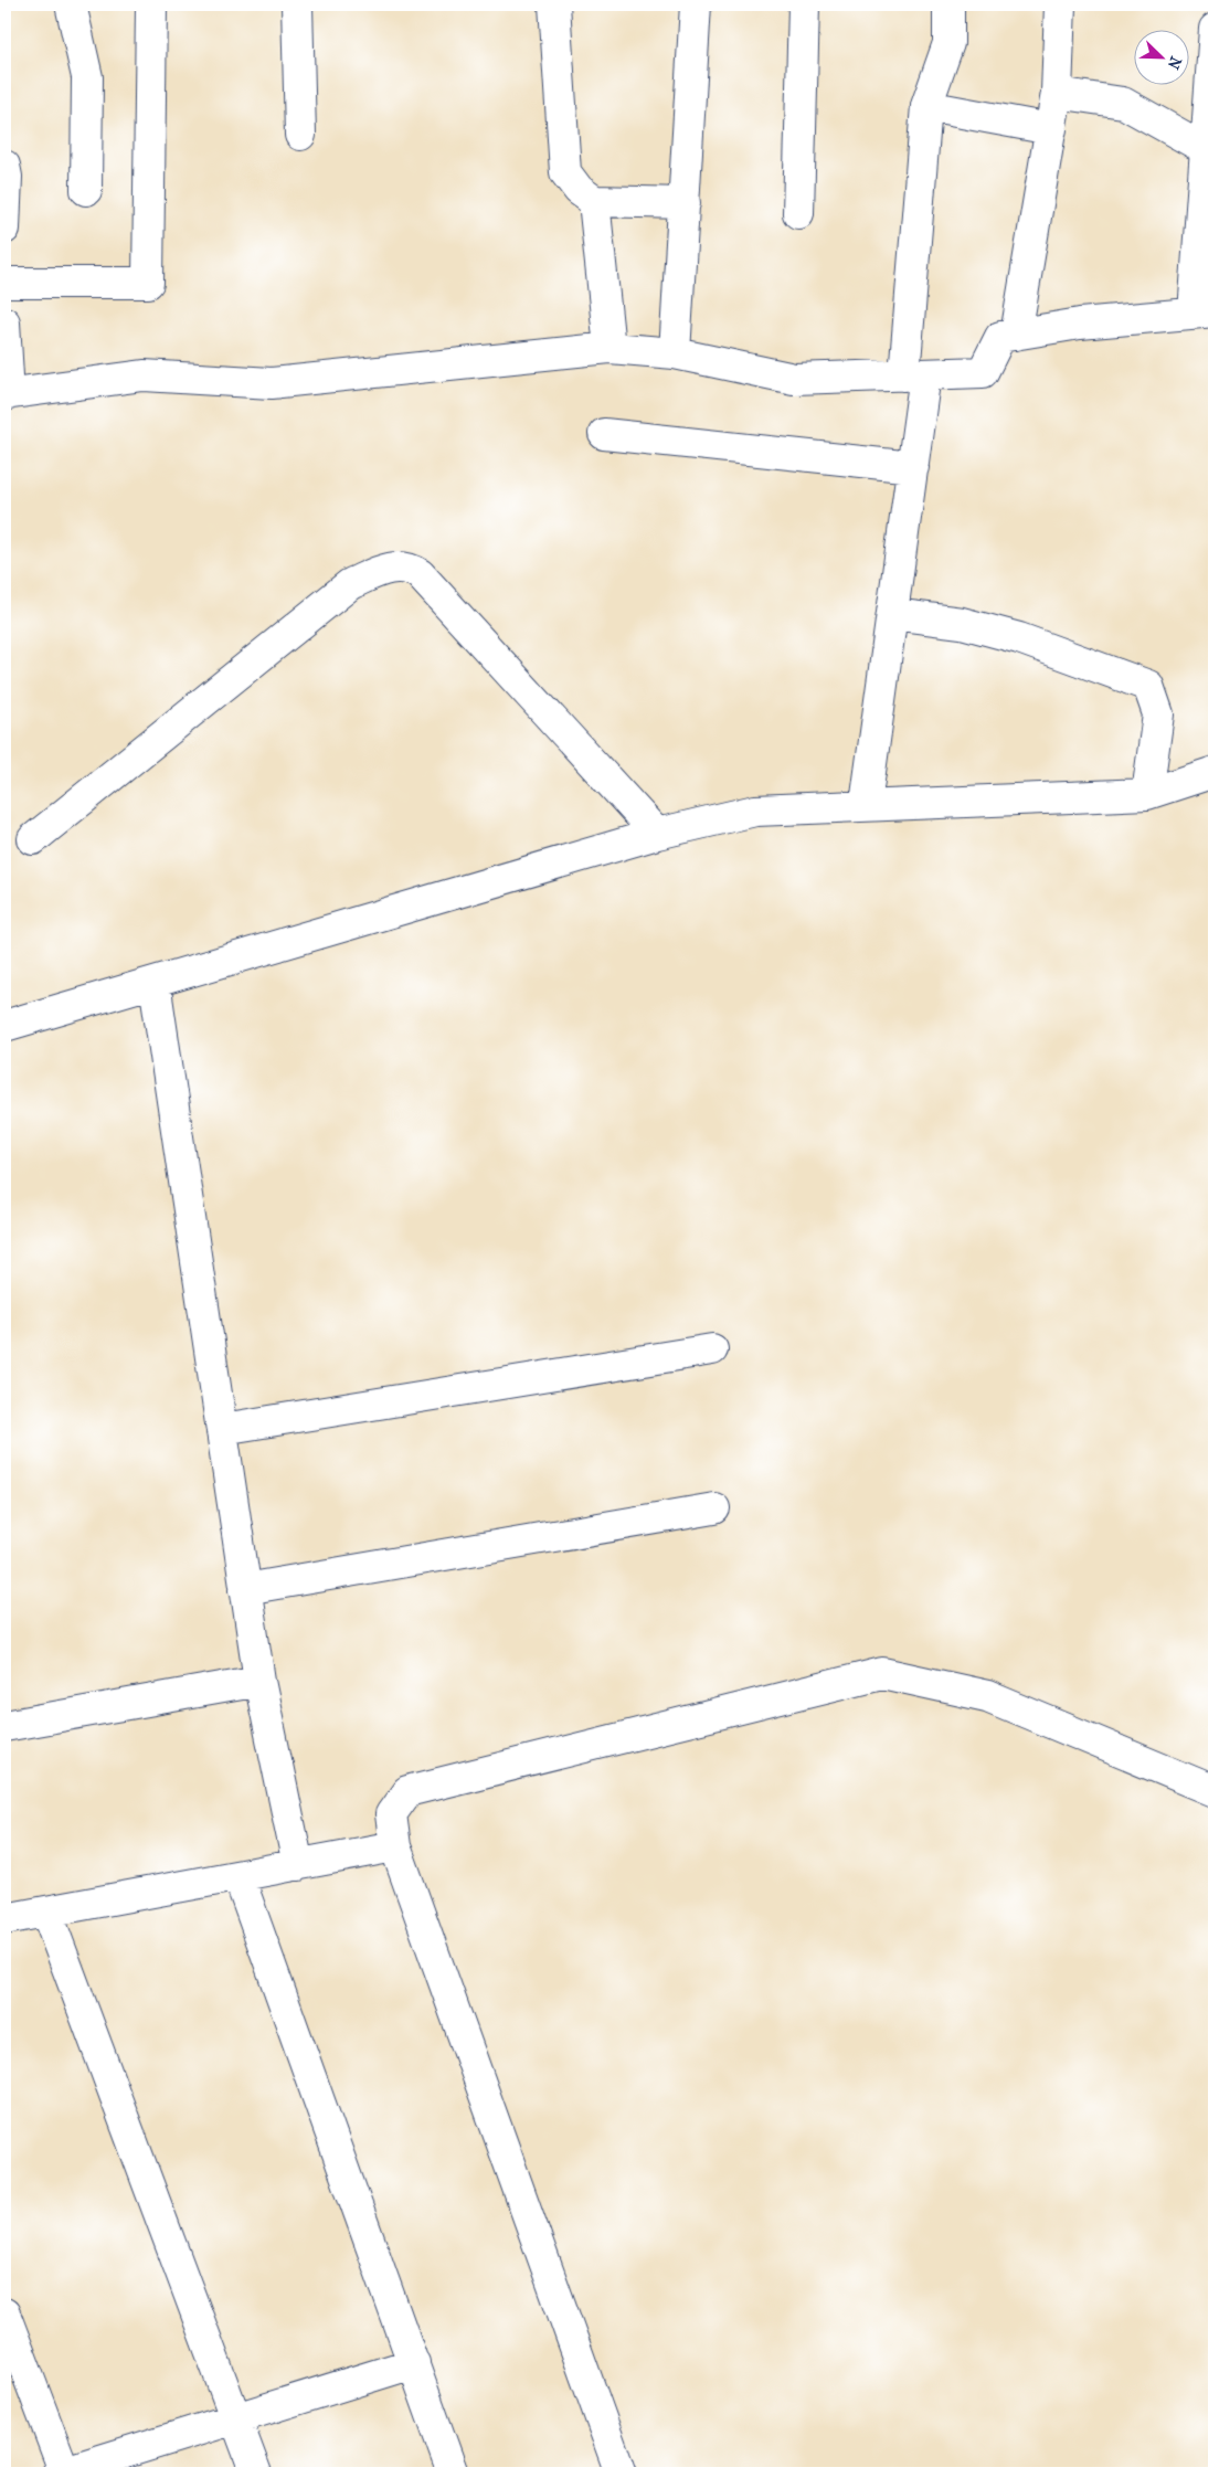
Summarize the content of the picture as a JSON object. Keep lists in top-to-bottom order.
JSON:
{
  "north": "bottom right"
}
